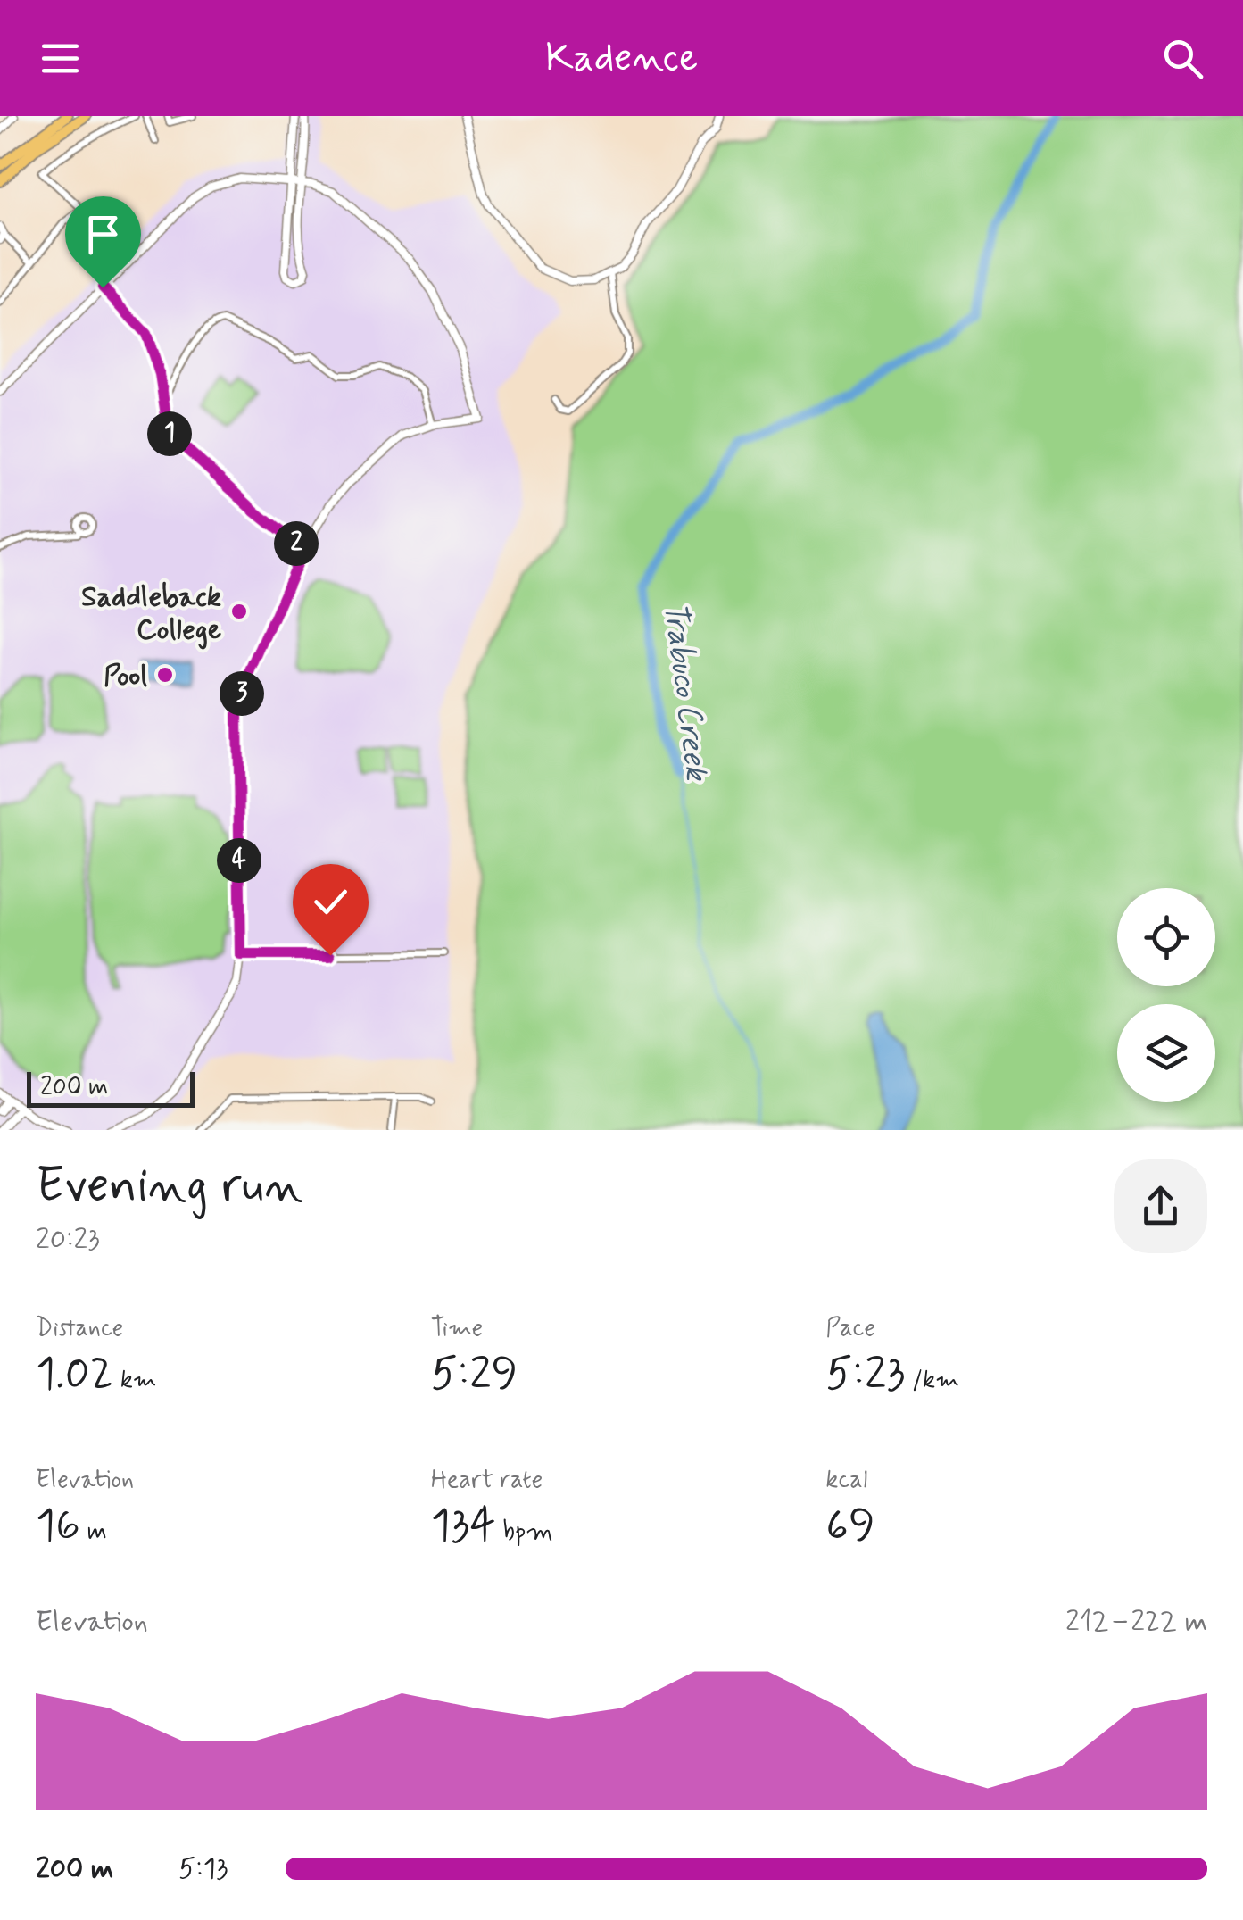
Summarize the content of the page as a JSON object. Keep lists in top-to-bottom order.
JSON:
{
  "water": ["Trabuco Creek"],
  "places": ["Saddleback College", "Pool"],
  "scale_bar": "200 m",
  "page": {
    "header": "Kadence",
    "pins": [
      "1",
      "2",
      "3",
      "4"
    ],
    "scale": "200 m",
    "heading": ["Evening run", "20:23"],
    "stats": [
      ["Distance", "1.02 km"],
      ["Time", "5:29"],
      ["Pace", "5:23 /km"],
      ["Elevation", "16 m"],
      ["Heart rate", "134 bpm"],
      ["kcal", "69"]
    ],
    "chart": ["Elevation", "212–222 m"],
    "list": [
      {
        "name": "200 m",
        "note": "5:13"
      }
    ]
  }
}
